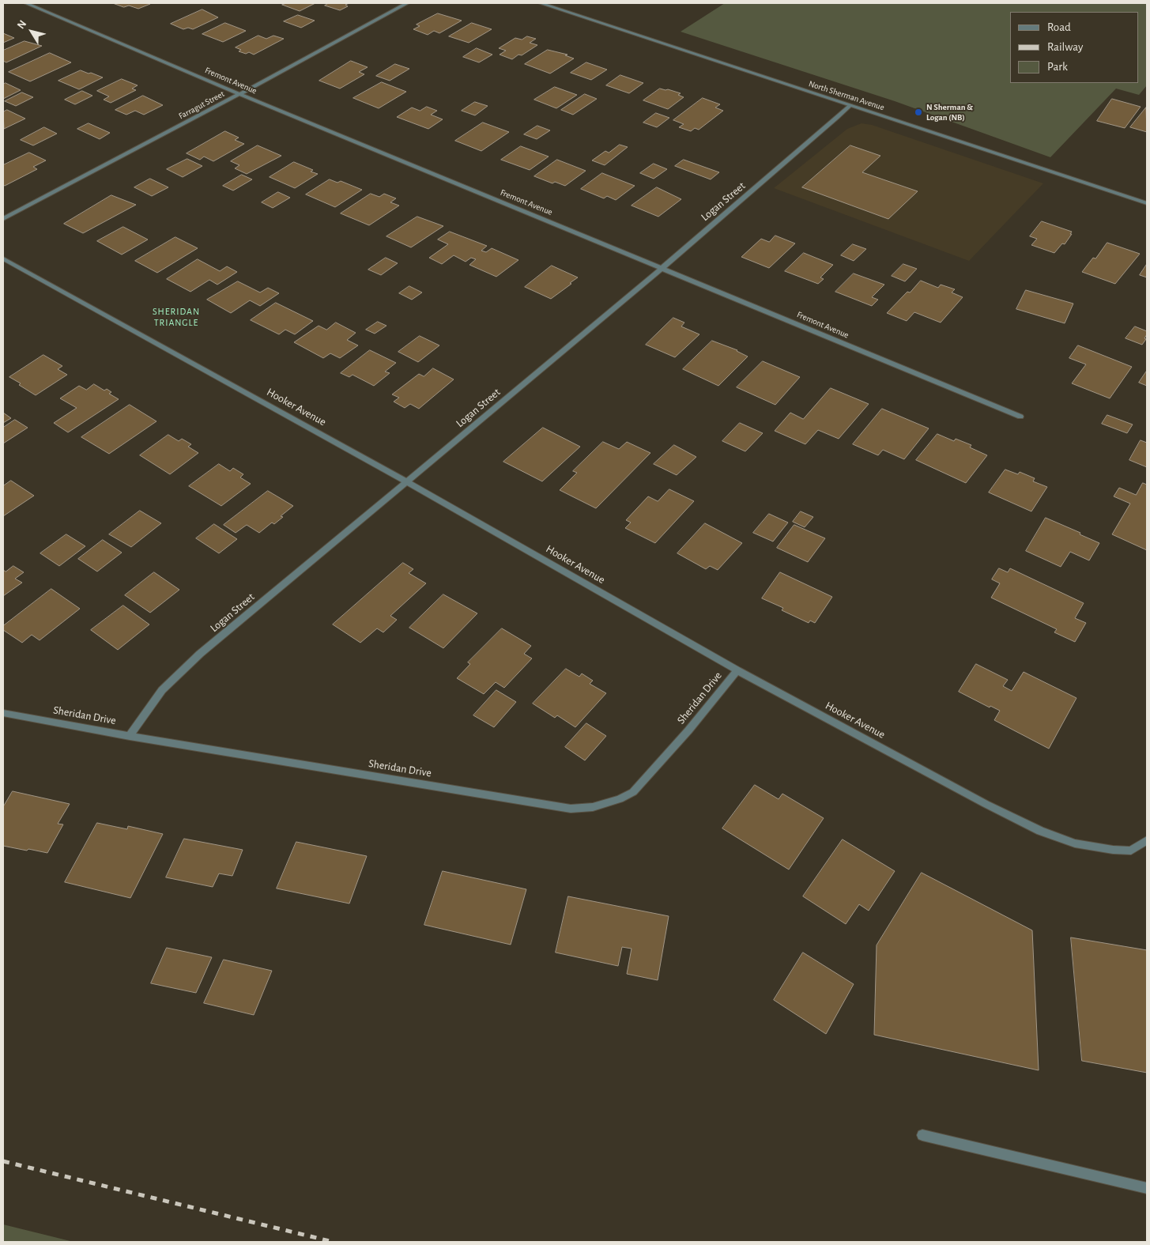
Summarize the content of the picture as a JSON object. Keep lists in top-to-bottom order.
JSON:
{
  "streets": {
    "street": [
      "Fremont Avenue",
      "North Sherman Avenue",
      "Farragut Street",
      "Logan Street",
      "Hooker Avenue",
      "Sheridan Drive"
    ]
  },
  "crossings": [
    ["Fremont Avenue", "Farragut Street"],
    ["Fremont Avenue", "Logan Street"],
    ["North Sherman Avenue", "Logan Street"],
    ["Logan Street", "Hooker Avenue"],
    ["Logan Street", "Sheridan Drive"],
    ["Hooker Avenue", "Sheridan Drive"]
  ],
  "districts": ["SHERIDAN TRIANGLE"],
  "places": ["N Sherman & Logan (NB)"],
  "legend": ["Road", "Railway", "Park"],
  "north": "top left"
}
